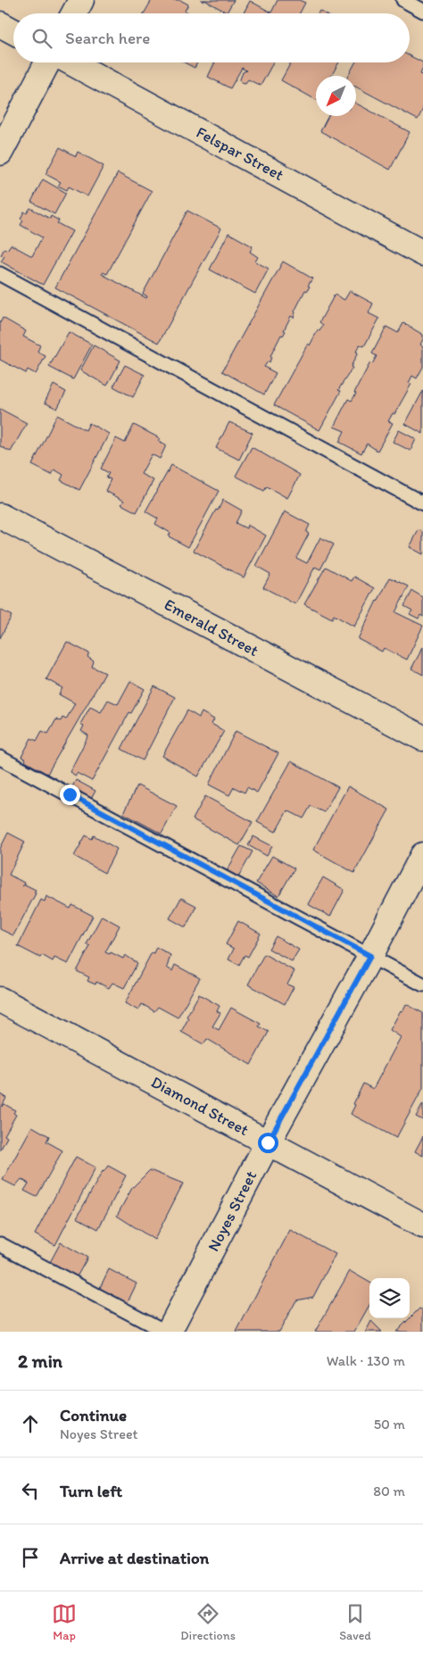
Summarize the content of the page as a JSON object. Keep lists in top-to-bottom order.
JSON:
{
  "streets": {
    "street": [
      "Felspar Street",
      "Emerald Street",
      "Diamond Street",
      "Noyes Street"
    ]
  },
  "crossings": [
    ["Diamond Street", "Noyes Street"]
  ],
  "north": "bottom left",
  "page": {
    "search": "Search here",
    "heading": ["2 min", "Walk · 130 m"],
    "list": [
      ["Continue", "Noyes Street", "50 m"],
      ["Turn left", "80 m"],
      "Arrive at destination"
    ],
    "nav": ["Map", "Directions", "Saved"]
  }
}
